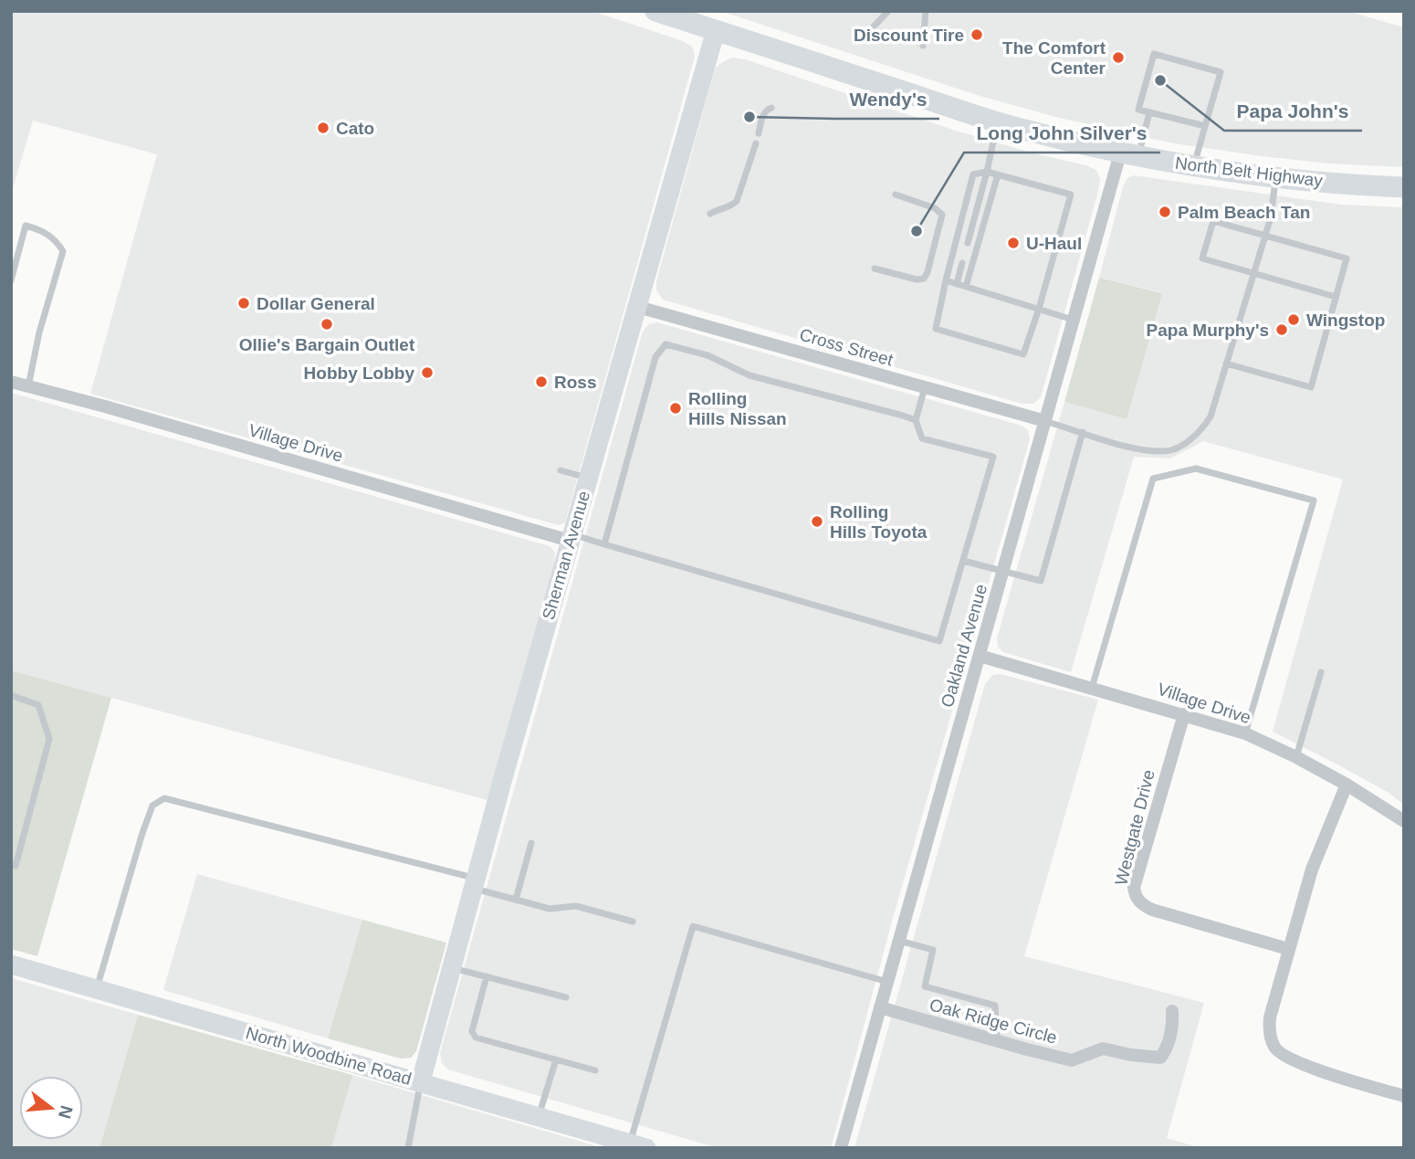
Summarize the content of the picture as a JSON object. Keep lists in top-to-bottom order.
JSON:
{
  "streets": {
    "main road": ["North Belt Highway"],
    "street": [
      "Cross Street",
      "Village Drive",
      "Sherman Avenue",
      "Oakland Avenue",
      "Westgate Drive",
      "Oak Ridge Circle",
      "North Woodbine Road"
    ]
  },
  "crossings": [
    ["North Belt Highway", "Sherman Avenue"],
    ["North Belt Highway", "Oakland Avenue"],
    ["Cross Street", "Sherman Avenue"],
    ["Cross Street", "Oakland Avenue"],
    ["Village Drive", "Sherman Avenue"],
    ["Village Drive", "Oakland Avenue"],
    ["Village Drive", "Westgate Drive"],
    ["Sherman Avenue", "North Woodbine Road"],
    ["Oakland Avenue", "Oak Ridge Circle"]
  ],
  "places": [
    "Discount Tire",
    "The Comfort Center",
    "Papa John's",
    "Wendy's",
    "Cato",
    "Palm Beach Tan",
    "Long John Silver's",
    "U-Haul",
    "Dollar General",
    "Wingstop",
    "Ollie's Bargain Outlet",
    "Papa Murphy's",
    "Hobby Lobby",
    "Ross",
    "Rolling Hills Nissan",
    "Rolling Hills Toyota"
  ],
  "north": "right"
}
